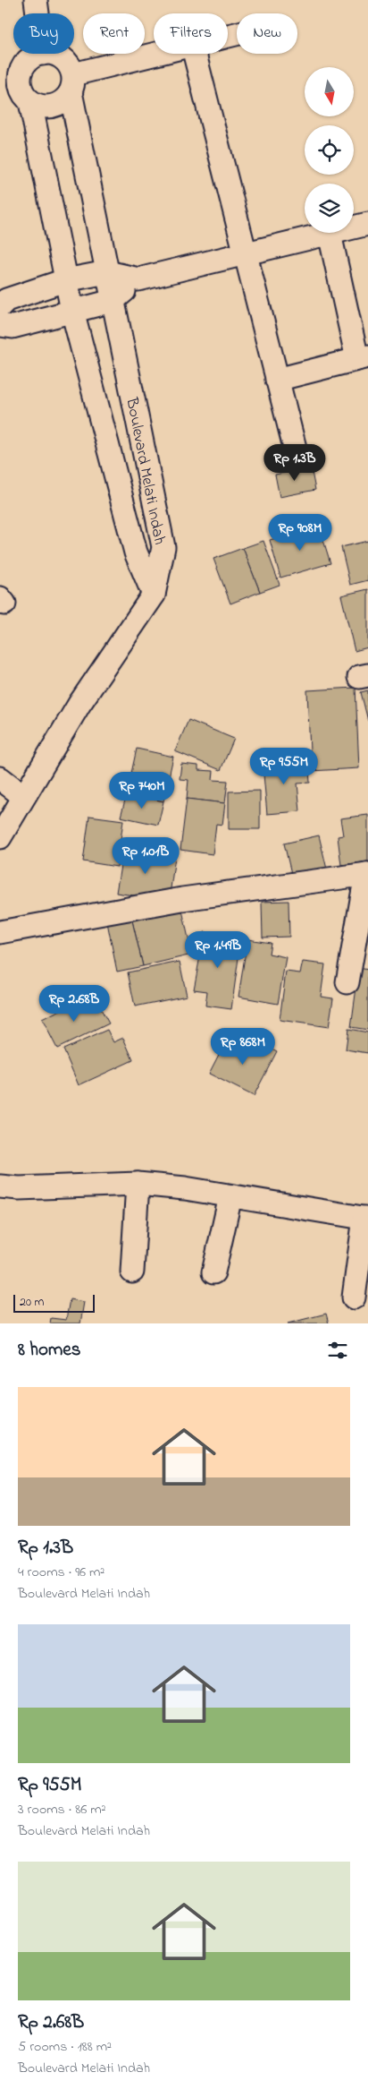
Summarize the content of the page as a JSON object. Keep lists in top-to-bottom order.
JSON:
{
  "streets": {
    "street": ["Boulevard Melati Indah"]
  },
  "scale_bar": "20 m",
  "north": "bottom",
  "page": {
    "chip": [
      "Buy",
      "Rent",
      "Filters",
      "New"
    ],
    "price": [
      "Rp 1.3B",
      "Rp 908M",
      "Rp 955M",
      "Rp 740M",
      "Rp 1.01B",
      "Rp 1.49B",
      "Rp 2.68B",
      "Rp 868M"
    ],
    "scale": "20 m",
    "heading": "8 homes",
    "list": [
      {
        "name": "Rp 1.3B",
        "note": "4 rooms · 96 m² · Boulevard Melati Indah"
      },
      {
        "name": "Rp 955M",
        "note": "3 rooms · 86 m² · Boulevard Melati Indah"
      },
      {
        "name": "Rp 2.68B",
        "note": "5 rooms · 188 m² · Boulevard Melati Indah"
      }
    ]
  }
}
